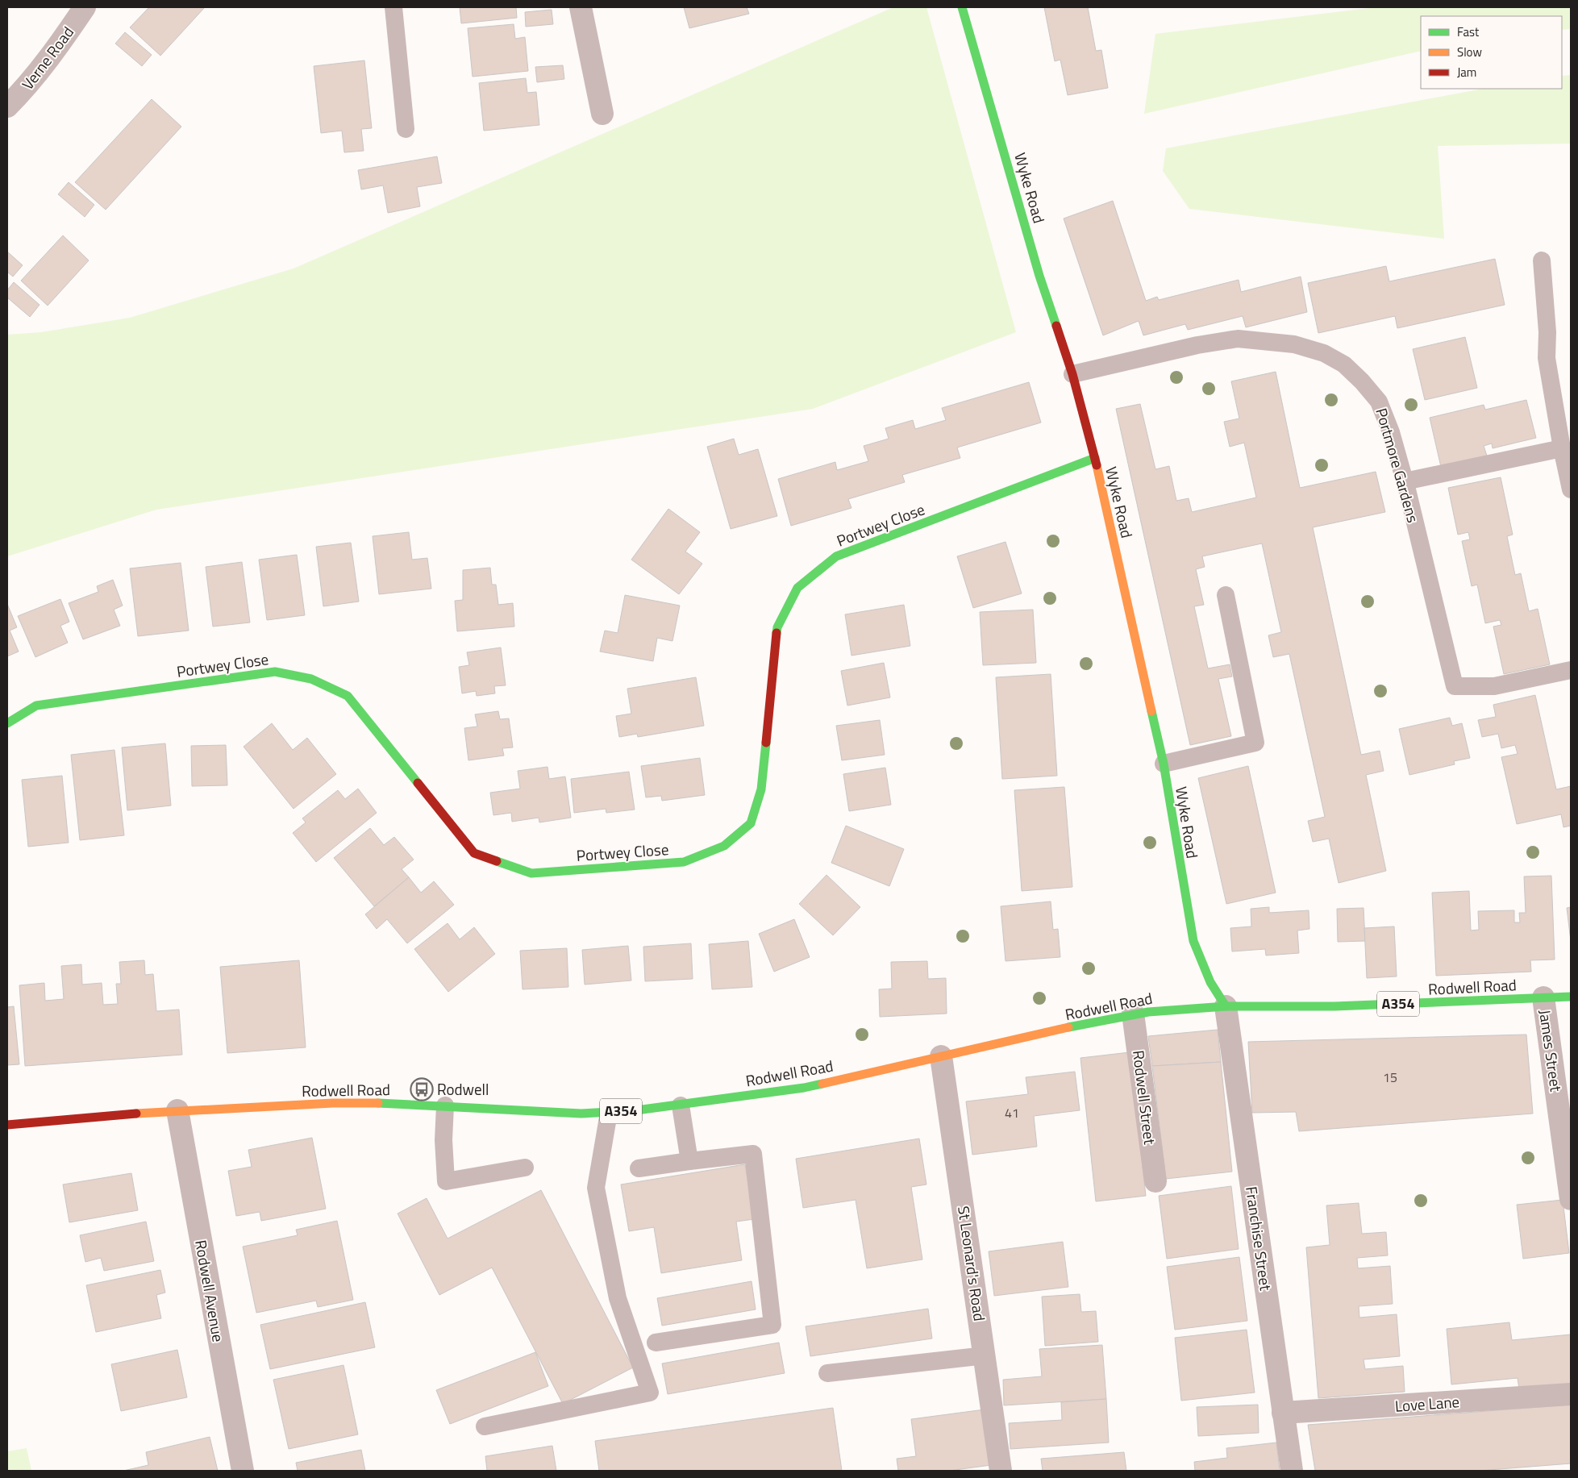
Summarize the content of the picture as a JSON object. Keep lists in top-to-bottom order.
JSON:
{
  "streets": {
    "main road": [
      "Wyke Road",
      "Portwey Close",
      "Rodwell Road",
      "A354"
    ],
    "street": [
      "Verne Road",
      "James Street",
      "Rodwell Street",
      "Franchise Street",
      "St Leonard's Road",
      "Rodwell Avenue",
      "Love Lane"
    ],
    "lane": ["Portmore Gardens"]
  },
  "crossings": [
    ["Wyke Road", "Portmore Gardens"],
    ["Wyke Road", "Portwey Close"],
    ["Wyke Road", "Rodwell Road"],
    ["Wyke Road", "Franchise Street"],
    ["Rodwell Road", "James Street"],
    ["Rodwell Road", "Rodwell Street"],
    ["Rodwell Road", "Franchise Street"],
    ["Rodwell Road", "St Leonard's Road"],
    ["Rodwell Road", "Rodwell Avenue"],
    ["Franchise Street", "Love Lane"]
  ],
  "places": {
    "bus stop": ["Rodwell"]
  },
  "house_numbers": ["15", "41"],
  "legend": ["Fast", "Slow", "Jam"]
}
